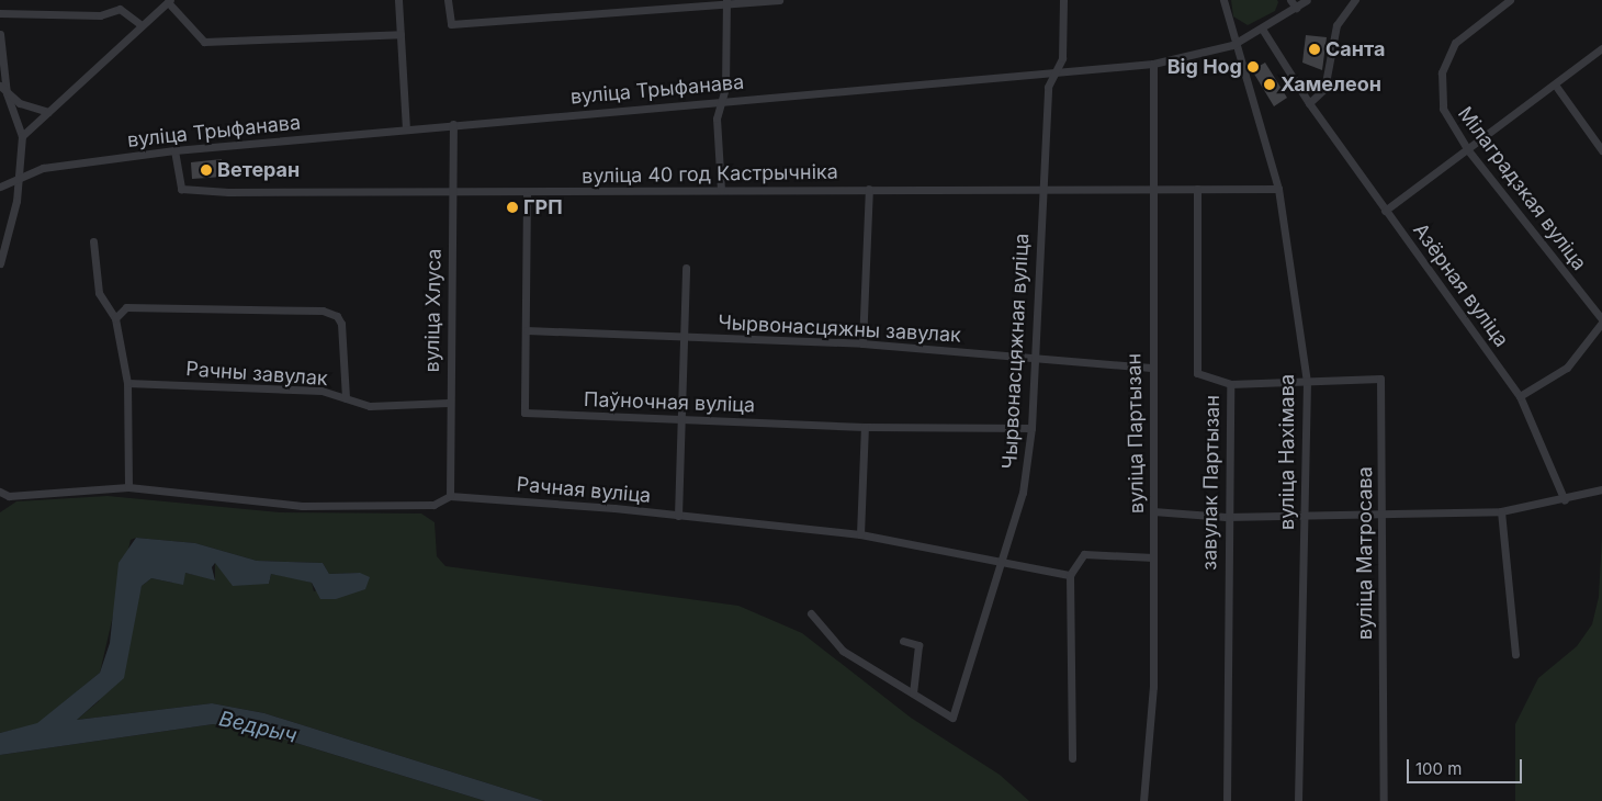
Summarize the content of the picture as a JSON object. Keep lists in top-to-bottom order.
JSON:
{
  "streets": {
    "street": [
      "вуліца Трыфанава",
      "вуліца 40 год Кастрычніка",
      "Мілаградзкая вуліца",
      "Азёрная вуліца",
      "вуліца Хлуса",
      "Чырвонасцяжны завулак",
      "Чырвонасцяжная вуліца",
      "Рачны завулак",
      "Паўночная вуліца",
      "вуліца Партызан",
      "вуліца Нахімава",
      "завулак Партызан",
      "Рачная вуліца",
      "вуліца Матросава"
    ]
  },
  "crossings": [
    ["вуліца Трыфанава", "вуліца 40 год Кастрычніка"],
    ["вуліца Трыфанава", "Азёрная вуліца"],
    ["вуліца Трыфанава", "вуліца Хлуса"],
    ["вуліца Трыфанава", "Чырвонасцяжная вуліца"],
    ["вуліца Трыфанава", "вуліца Партызан"],
    ["вуліца Трыфанава", "вуліца Нахімава"],
    ["вуліца 40 год Кастрычніка", "вуліца Хлуса"],
    ["вуліца 40 год Кастрычніка", "Чырвонасцяжная вуліца"],
    ["вуліца 40 год Кастрычніка", "Паўночная вуліца"],
    ["вуліца 40 год Кастрычніка", "вуліца Партызан"],
    ["вуліца 40 год Кастрычніка", "вуліца Нахімава"],
    ["вуліца 40 год Кастрычніка", "завулак Партызан"],
    ["вуліца Хлуса", "Рачны завулак"],
    ["вуліца Хлуса", "Рачная вуліца"],
    ["Чырвонасцяжны завулак", "Чырвонасцяжная вуліца"],
    ["Чырвонасцяжны завулак", "Паўночная вуліца"],
    ["Чырвонасцяжны завулак", "вуліца Партызан"],
    ["Чырвонасцяжная вуліца", "Паўночная вуліца"],
    ["Чырвонасцяжная вуліца", "Рачная вуліца"],
    ["вуліца Нахімава", "вуліца Матросава"]
  ],
  "water": ["Ведрыч"],
  "places": [
    "Санта",
    "Big Hog",
    "Хамелеон",
    "Ветеран",
    "ГРП"
  ],
  "scale_bar": "100 m"
}
